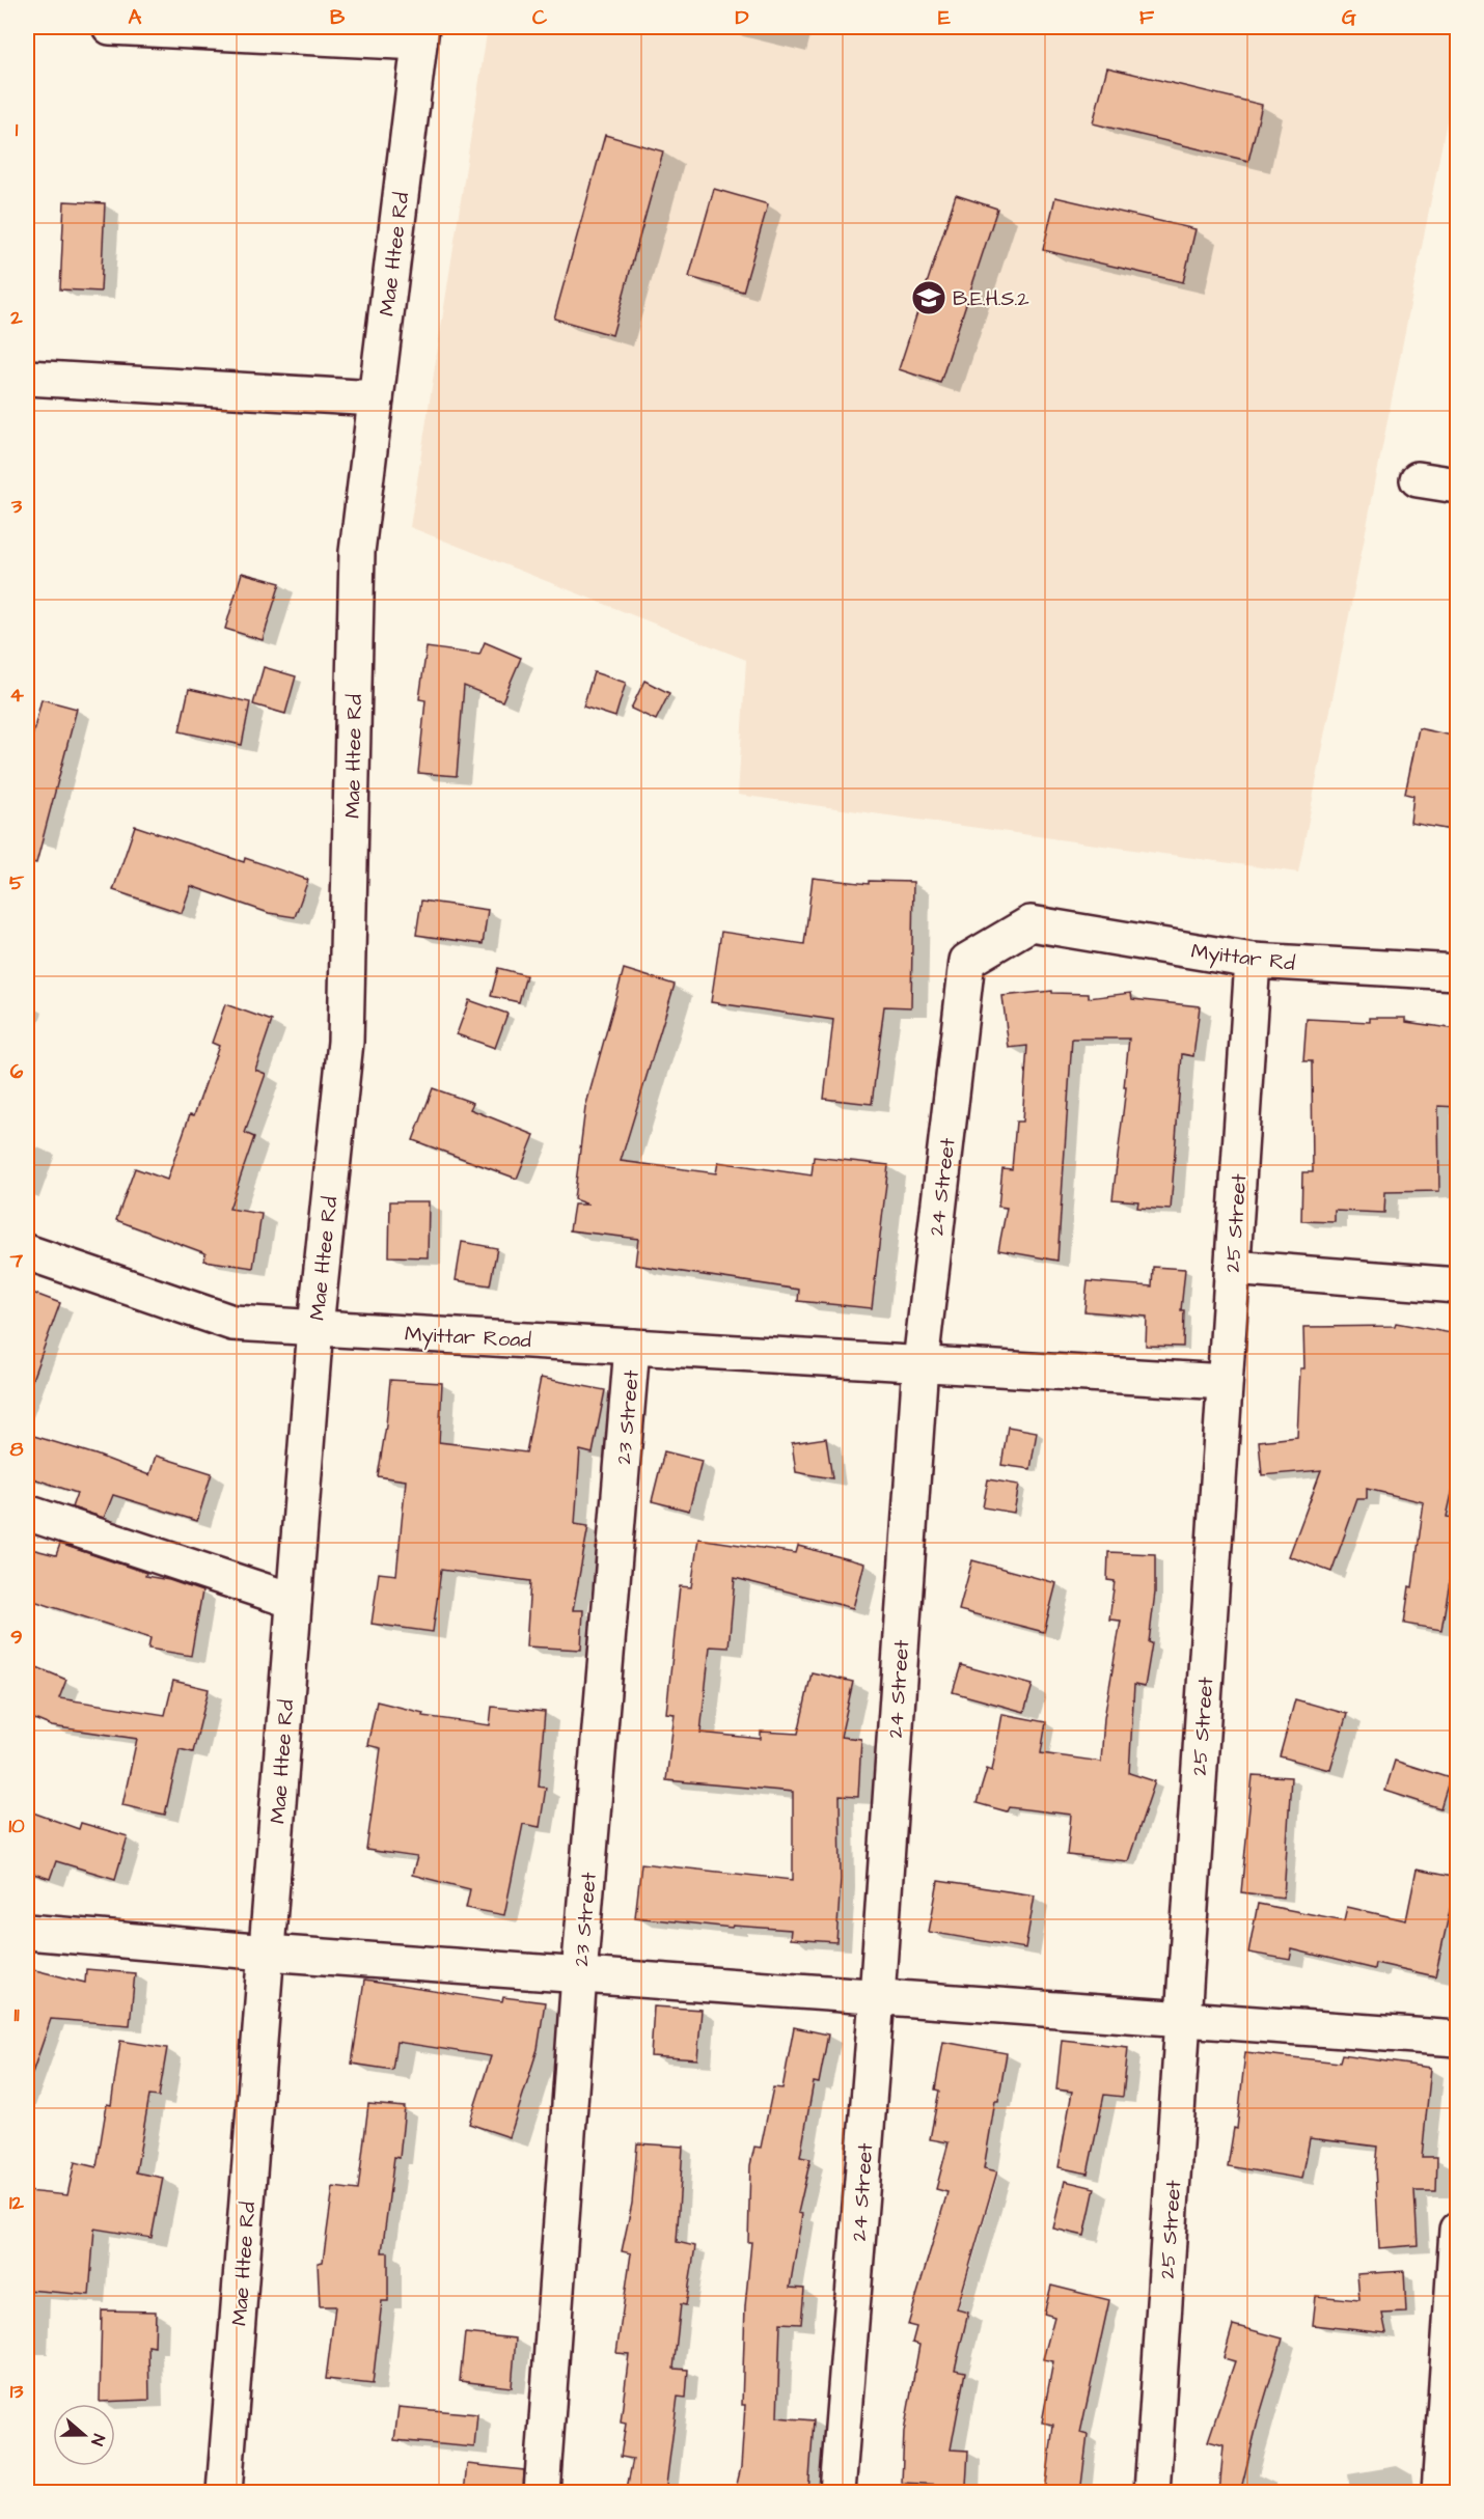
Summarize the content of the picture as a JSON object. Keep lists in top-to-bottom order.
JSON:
{
  "streets": {
    "street": [
      "Mae Htee Rd",
      "Myittar Rd",
      "24 Street",
      "25 Street",
      "Myittar Road",
      "23 Street"
    ]
  },
  "crossings": [
    ["Mae Htee Rd", "Myittar Road"],
    ["Myittar Rd", "24 Street"],
    ["Myittar Rd", "25 Street"],
    ["24 Street", "Myittar Road"],
    ["25 Street", "Myittar Road"],
    ["Myittar Road", "23 Street"]
  ],
  "places": {
    "school or university": ["B.E.H.S.2"]
  },
  "north": "right",
  "grid": {
    "columns": [
      "A",
      "B",
      "C",
      "D",
      "E",
      "F",
      "G"
    ],
    "rows": [
      "1",
      "2",
      "3",
      "4",
      "5",
      "6",
      "7",
      "8",
      "9",
      "10",
      "11",
      "12",
      "13"
    ]
  }
}
